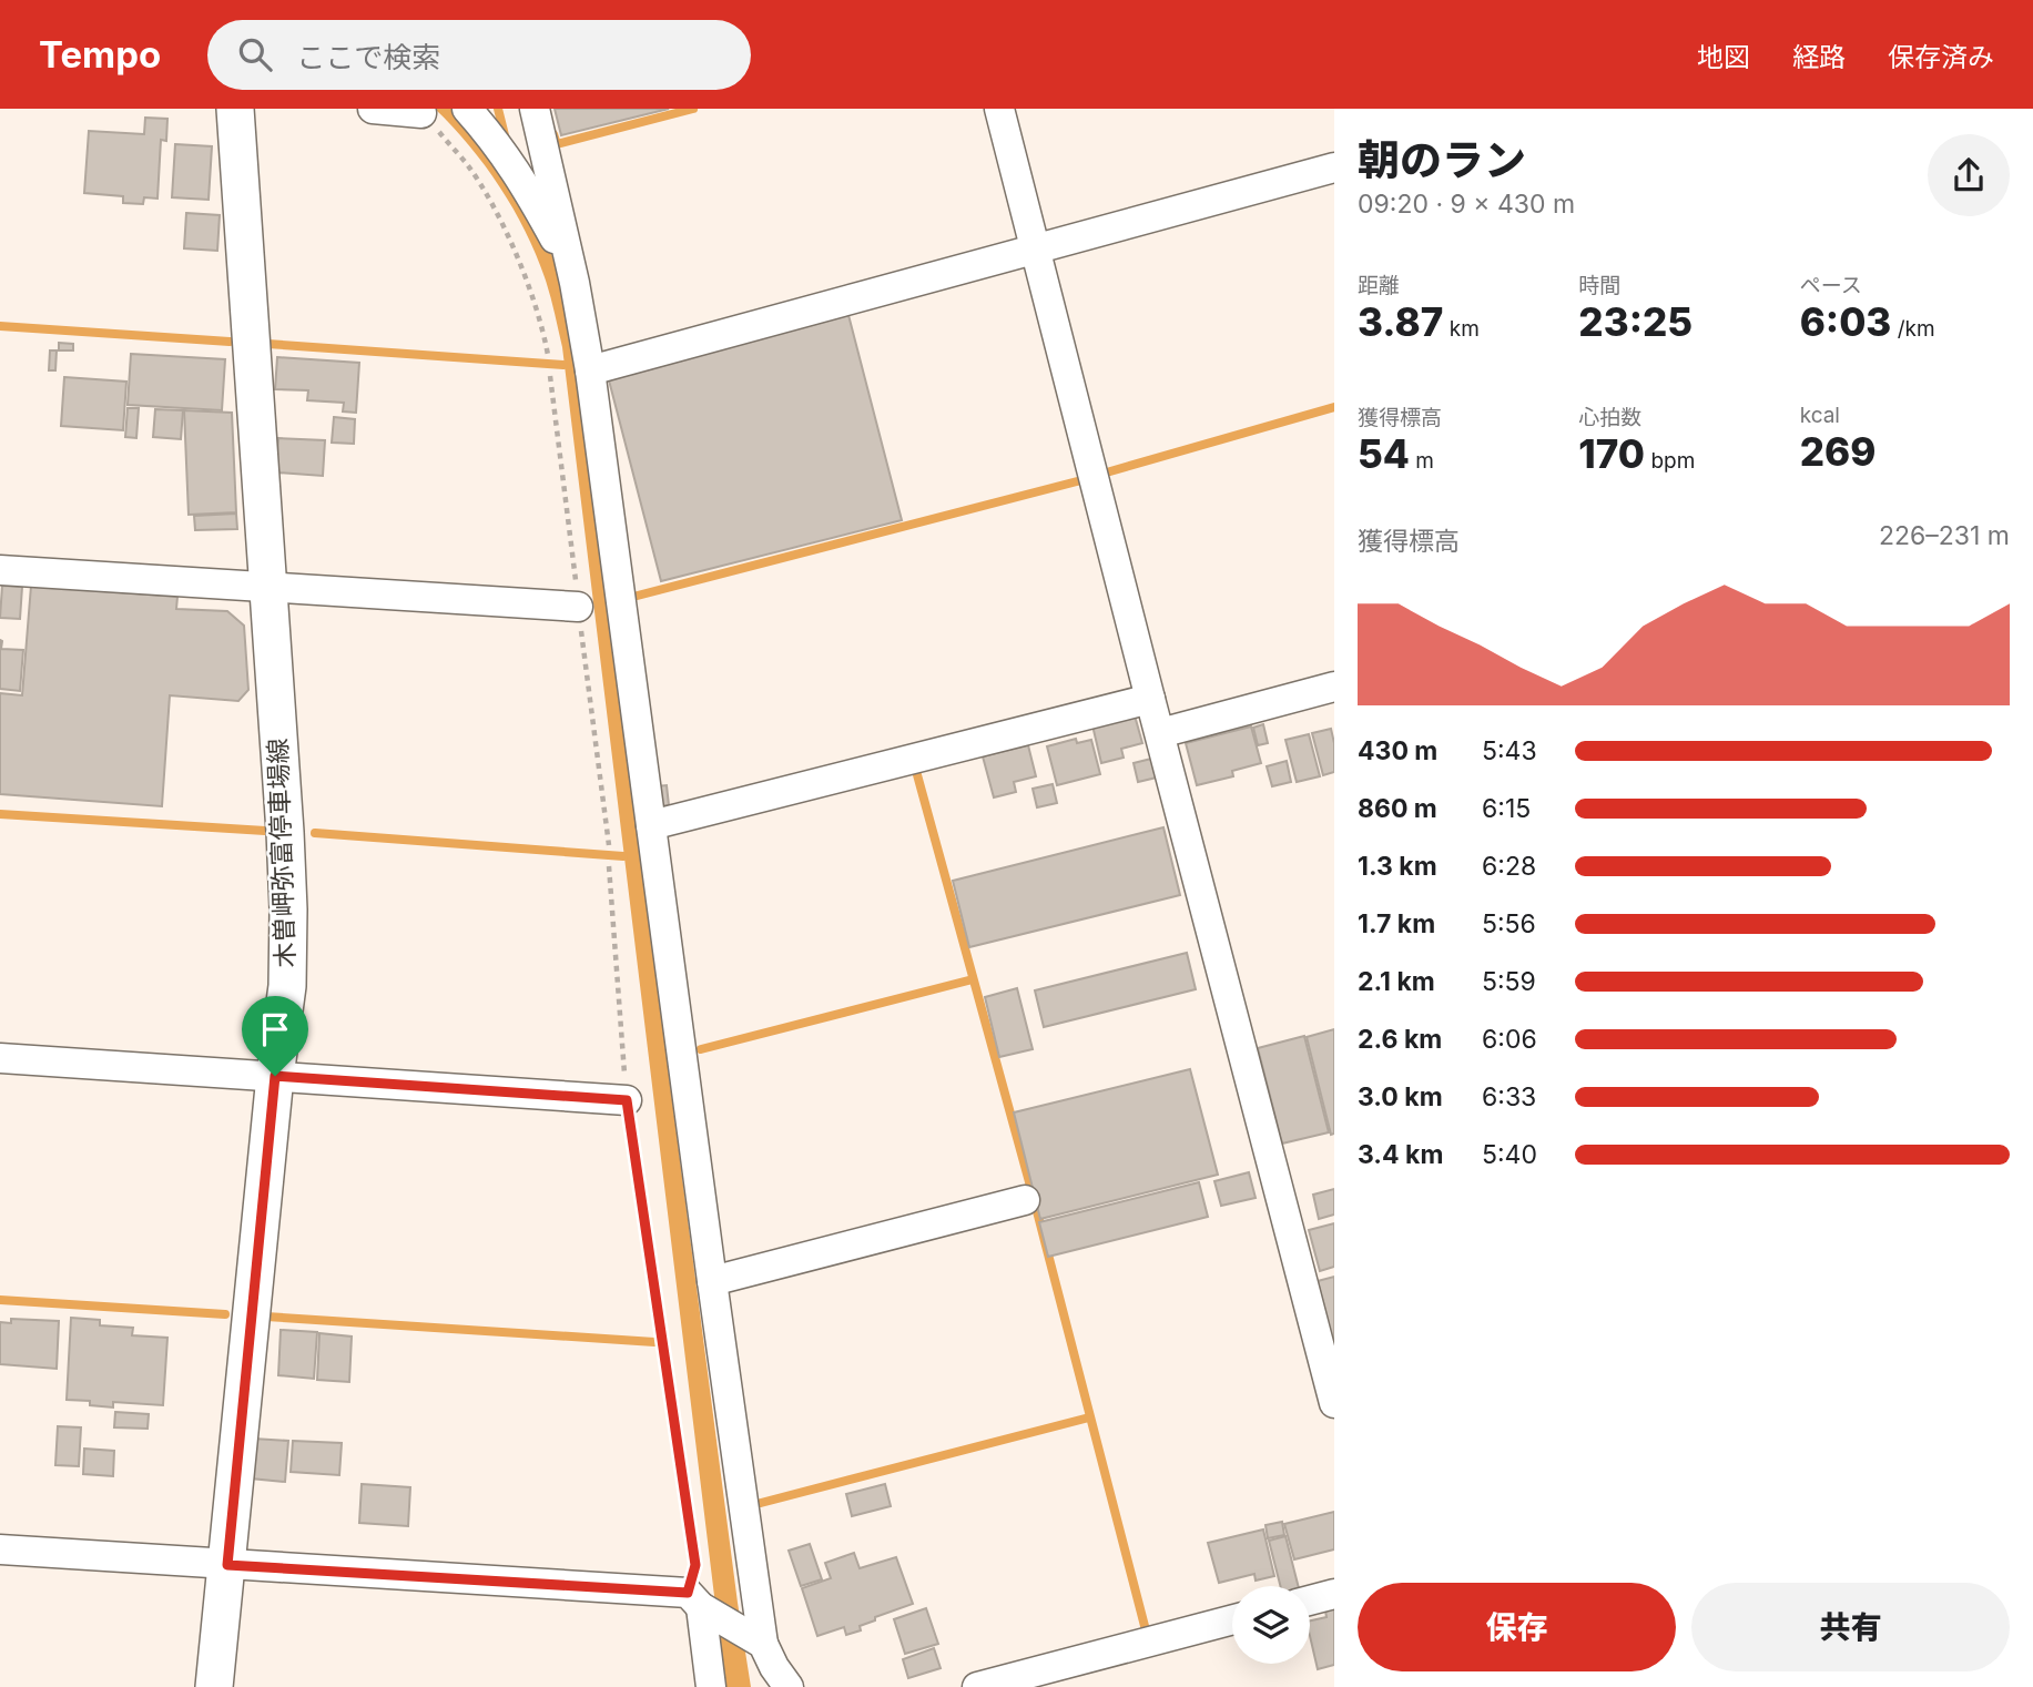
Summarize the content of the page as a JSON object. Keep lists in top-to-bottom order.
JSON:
{
  "streets": {
    "main road": ["木曽岬弥富停車場線"]
  },
  "page": {
    "header": "Tempo",
    "search": "ここで検索",
    "nav": ["地図", "経路", "保存済み"],
    "heading": ["朝のラン", "09:20 · 9 × 430 m"],
    "stats": [
      ["距離", "3.87 km"],
      ["時間", "23:25"],
      ["ペース", "6:03 /km"],
      ["獲得標高", "54 m"],
      ["心拍数", "170 bpm"],
      ["kcal", "269"]
    ],
    "chart": ["獲得標高", "226–231 m"],
    "list": [
      {
        "name": "430 m",
        "note": "5:43"
      },
      {
        "name": "860 m",
        "note": "6:15"
      },
      {
        "name": "1.3 km",
        "note": "6:28"
      },
      {
        "name": "1.7 km",
        "note": "5:56"
      },
      {
        "name": "2.1 km",
        "note": "5:59"
      },
      {
        "name": "2.6 km",
        "note": "6:06"
      },
      {
        "name": "3.0 km",
        "note": "6:33"
      },
      {
        "name": "3.4 km",
        "note": "5:40"
      }
    ],
    "buttons": ["保存", "共有"]
  }
}
